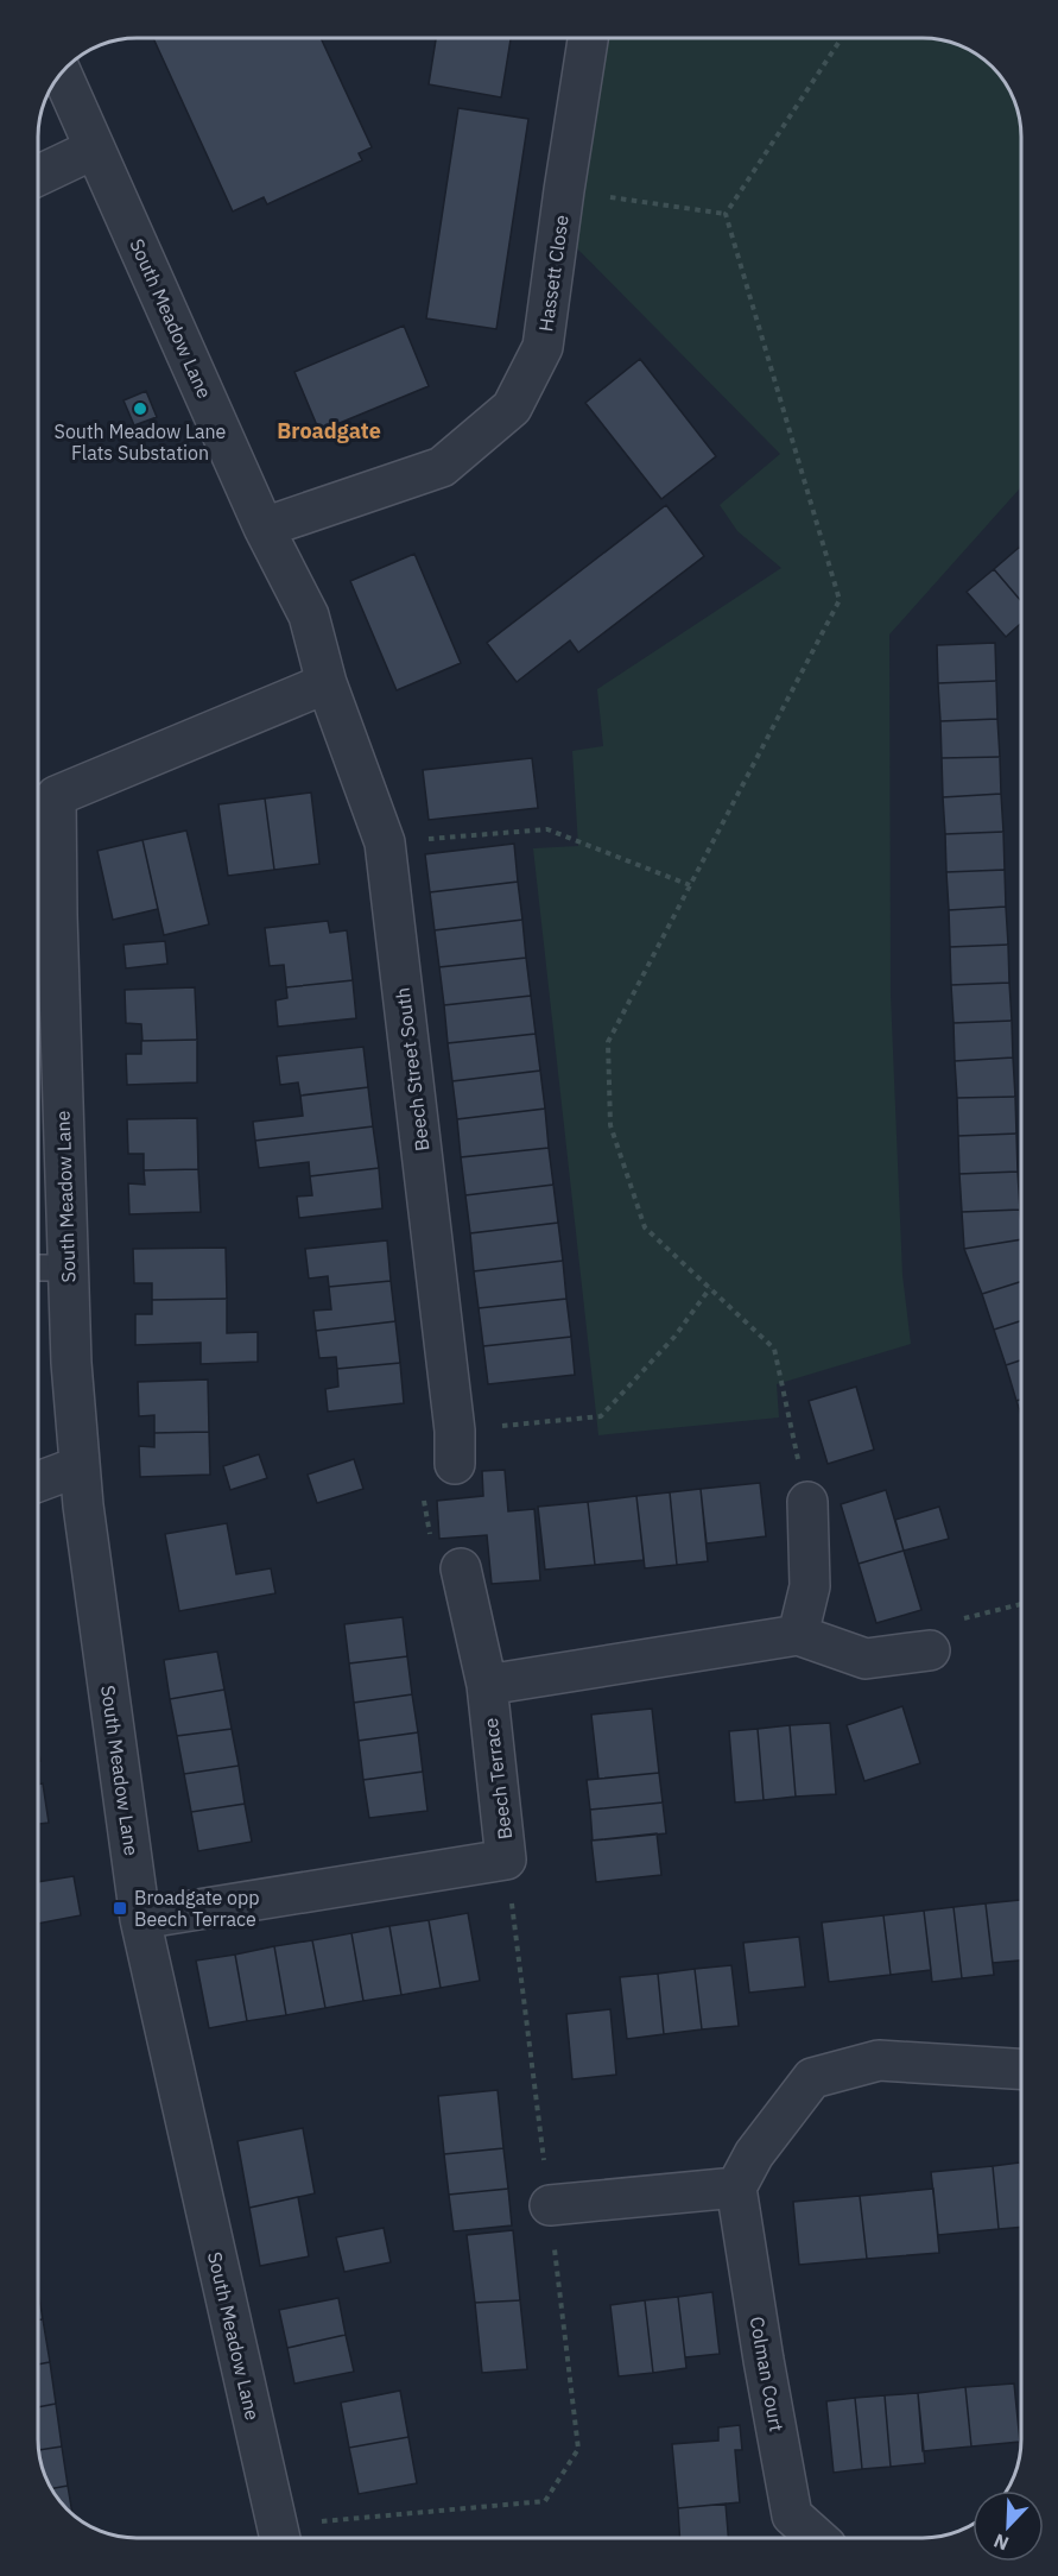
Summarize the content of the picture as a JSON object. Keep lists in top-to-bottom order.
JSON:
{
  "streets": {
    "street": [
      "Hassett Close",
      "South Meadow Lane",
      "Beech Street South",
      "Beech Terrace",
      "Colman Court"
    ]
  },
  "crossings": [
    ["Hassett Close", "South Meadow Lane"],
    ["South Meadow Lane", "Beech Street South"],
    ["South Meadow Lane", "Beech Terrace"]
  ],
  "districts": ["Broadgate"],
  "places": {
    "other": ["South Meadow Lane Flats Substation"],
    "transit": ["Broadgate opp Beech Terrace"]
  },
  "north": "bottom left"
}
